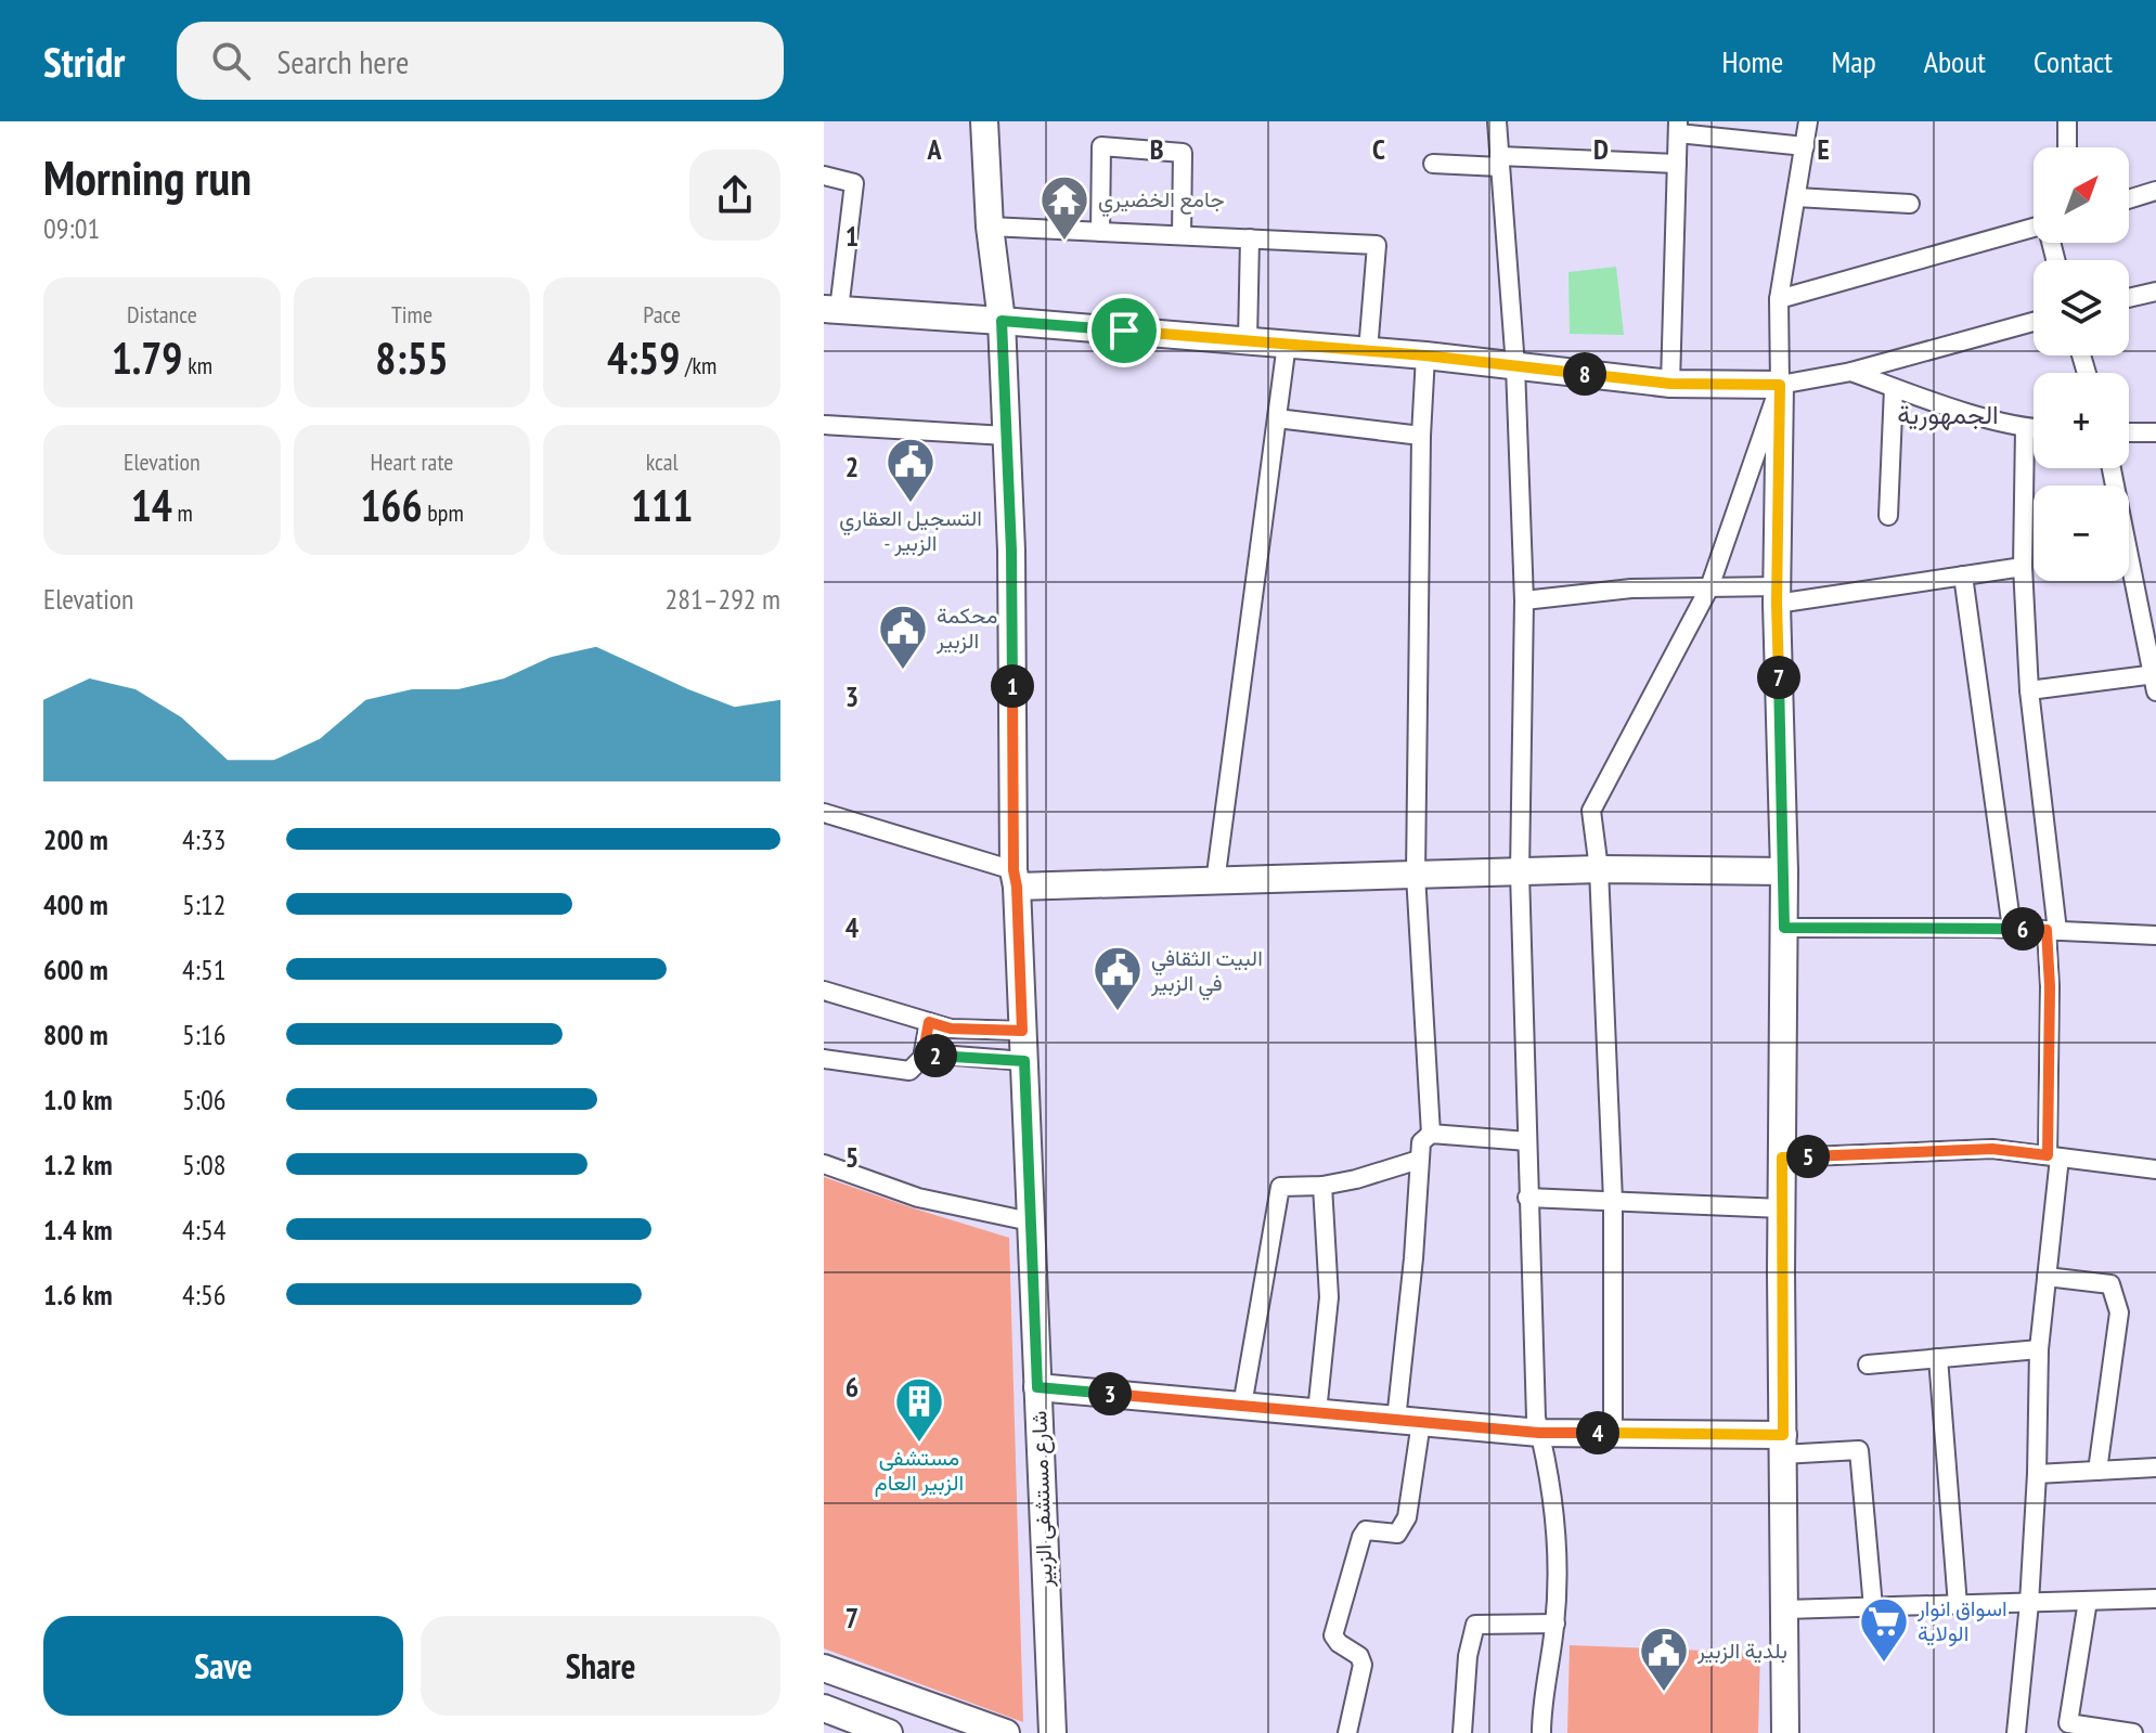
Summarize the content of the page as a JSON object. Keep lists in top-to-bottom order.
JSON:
{
  "streets": {
    "street": ["شارع مستشفى الزبير"]
  },
  "districts": ["الجمهورية"],
  "places": {
    "temple": ["جامع الخضيري"],
    "public building": [
      "التسجيل العقاري - الزبير",
      "محكمة الزبير",
      "البيت الثقافي في الزبير",
      "بلدية الزبير"
    ],
    "building": ["مستشفى الزبير العام"],
    "supermarket": ["اسواق انوار الولاية"]
  },
  "north": "top right",
  "page": {
    "header": "Stridr",
    "search": "Search here",
    "nav": [
      "Home",
      "Map",
      "About",
      "Contact"
    ],
    "heading": ["Morning run", "09:01"],
    "map_buttons": ["+", "−"],
    "stats": [
      ["Distance", "1.79 km"],
      ["Time", "8:55"],
      ["Pace", "4:59 /km"],
      ["Elevation", "14 m"],
      ["Heart rate", "166 bpm"],
      ["kcal", "111"]
    ],
    "pins": [
      "8",
      "7",
      "1",
      "6",
      "2",
      "5",
      "3",
      "4"
    ],
    "chart": ["Elevation", "281–292 m"],
    "list": [
      {
        "name": "200 m",
        "note": "4:33"
      },
      {
        "name": "400 m",
        "note": "5:12"
      },
      {
        "name": "600 m",
        "note": "4:51"
      },
      {
        "name": "800 m",
        "note": "5:16"
      },
      {
        "name": "1.0 km",
        "note": "5:06"
      },
      {
        "name": "1.2 km",
        "note": "5:08"
      },
      {
        "name": "1.4 km",
        "note": "4:54"
      },
      {
        "name": "1.6 km",
        "note": "4:56"
      }
    ],
    "buttons": ["Save", "Share"]
  },
  "grid": {
    "columns": [
      "A",
      "B",
      "C",
      "D",
      "E"
    ],
    "rows": [
      "1",
      "2",
      "3",
      "4",
      "5",
      "6",
      "7"
    ]
  }
}
